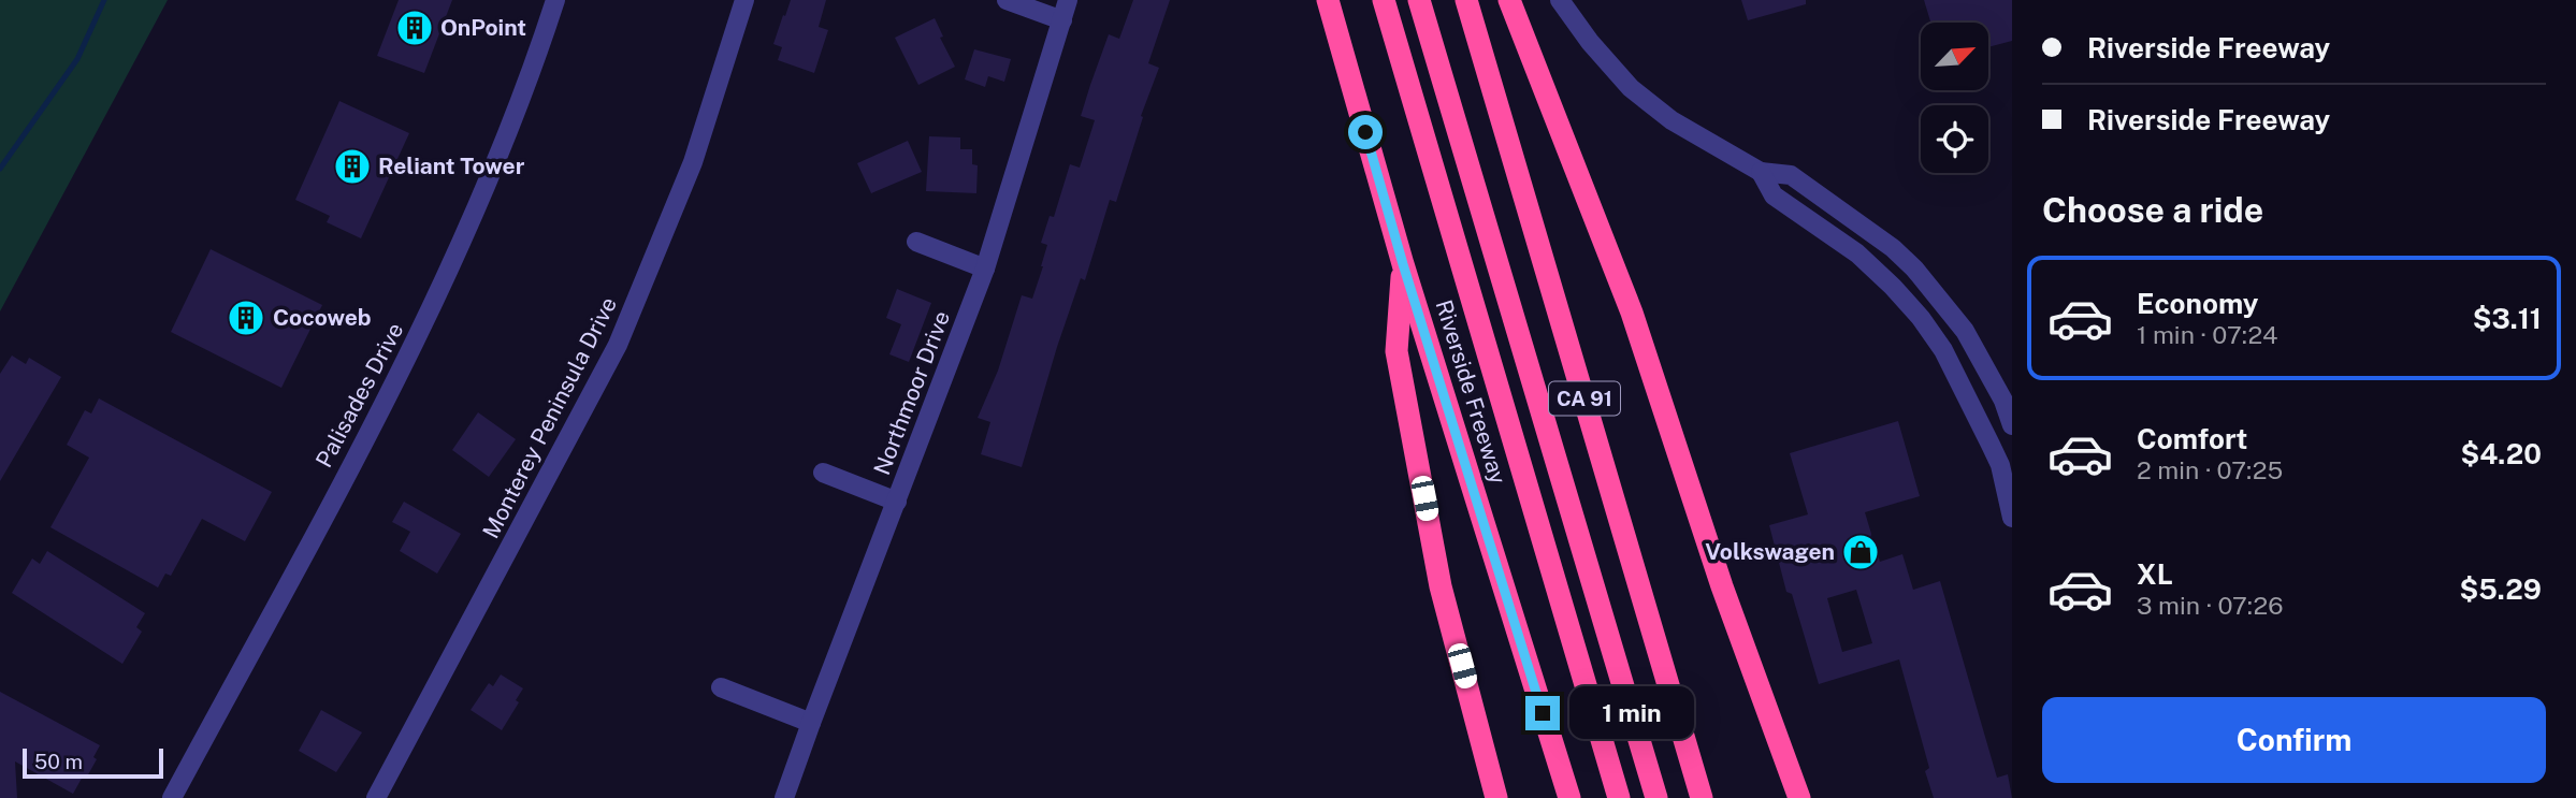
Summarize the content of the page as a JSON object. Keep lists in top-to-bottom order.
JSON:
{
  "streets": {
    "highway": ["Riverside Freeway", "CA 91"],
    "street": ["Northmoor Drive", "Palisades Drive", "Monterey Peninsula Drive"]
  },
  "places": {
    "building": ["OnPoint", "Reliant Tower", "Cocoweb"],
    "shop": ["Volkswagen"]
  },
  "scale_bar": "50 m",
  "north": "top right",
  "page": {
    "banner": ["Riverside Freeway", "Riverside Freeway"],
    "heading": "Choose a ride",
    "list": [
      {
        "name": "Economy",
        "note": "1 min · 07:24",
        "value": "$3.11"
      },
      {
        "name": "Comfort",
        "note": "2 min · 07:25",
        "value": "$4.20"
      },
      {
        "name": "XL",
        "note": "3 min · 07:26",
        "value": "$5.29"
      }
    ],
    "buttons": "Confirm",
    "bubble": "1 min",
    "scale": "50 m"
  }
}
